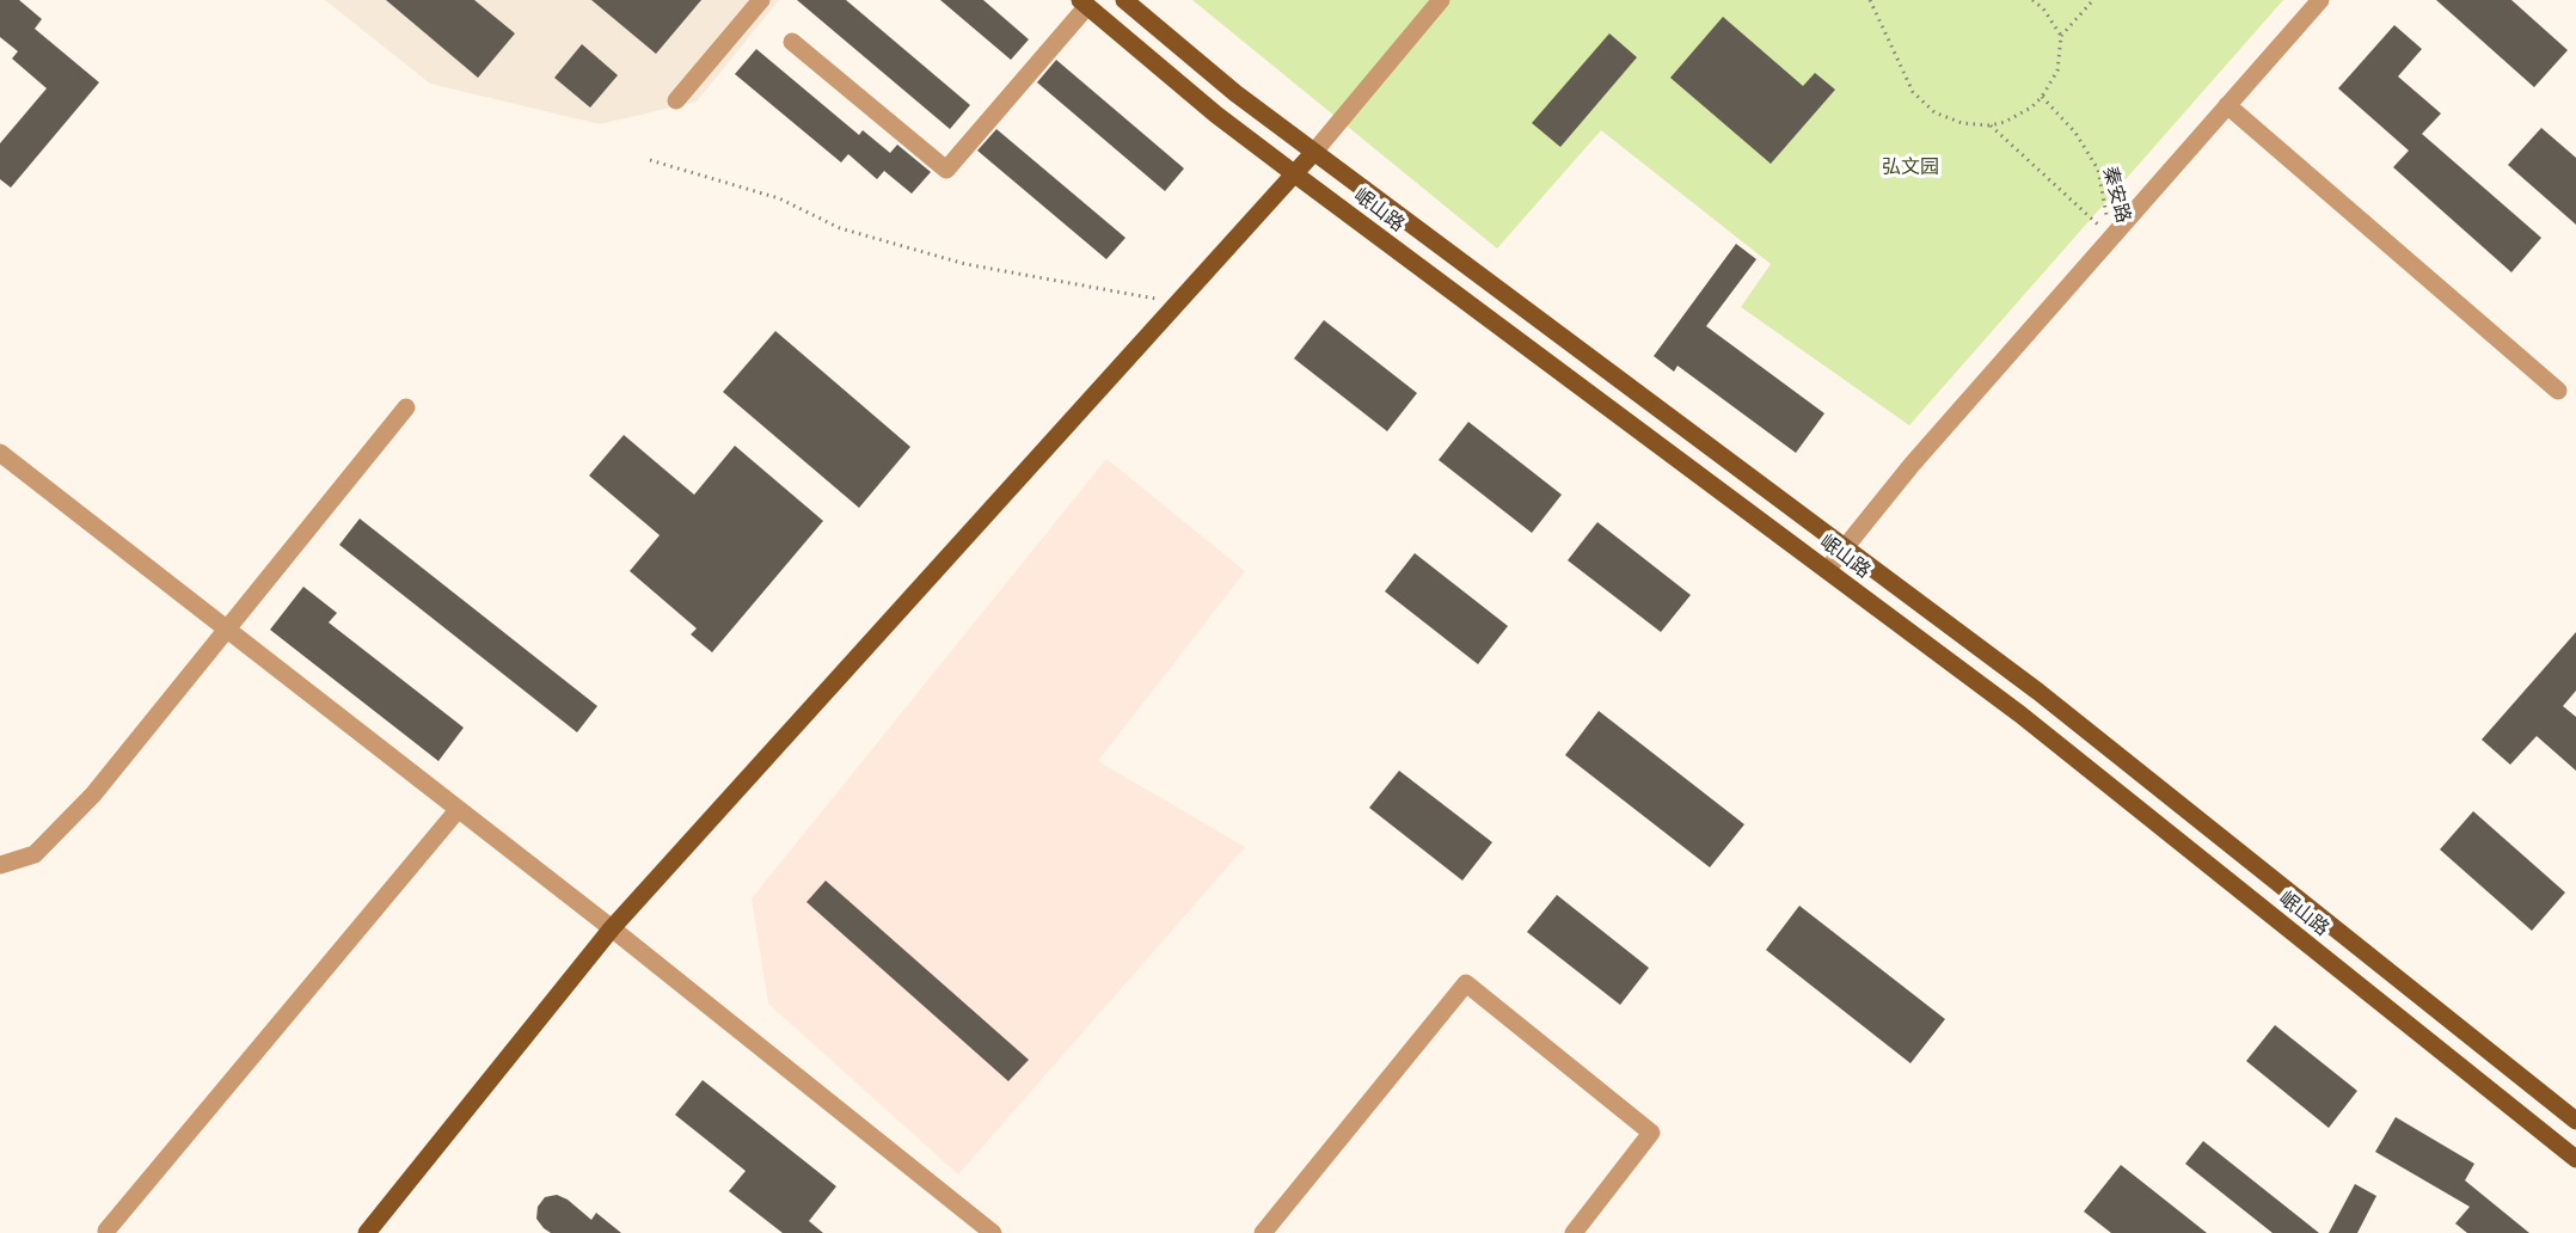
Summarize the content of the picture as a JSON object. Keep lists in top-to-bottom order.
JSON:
{
  "streets": {
    "main road": ["岷山路"],
    "path": ["秦安路"]
  },
  "parks": ["弘文园"]
}
